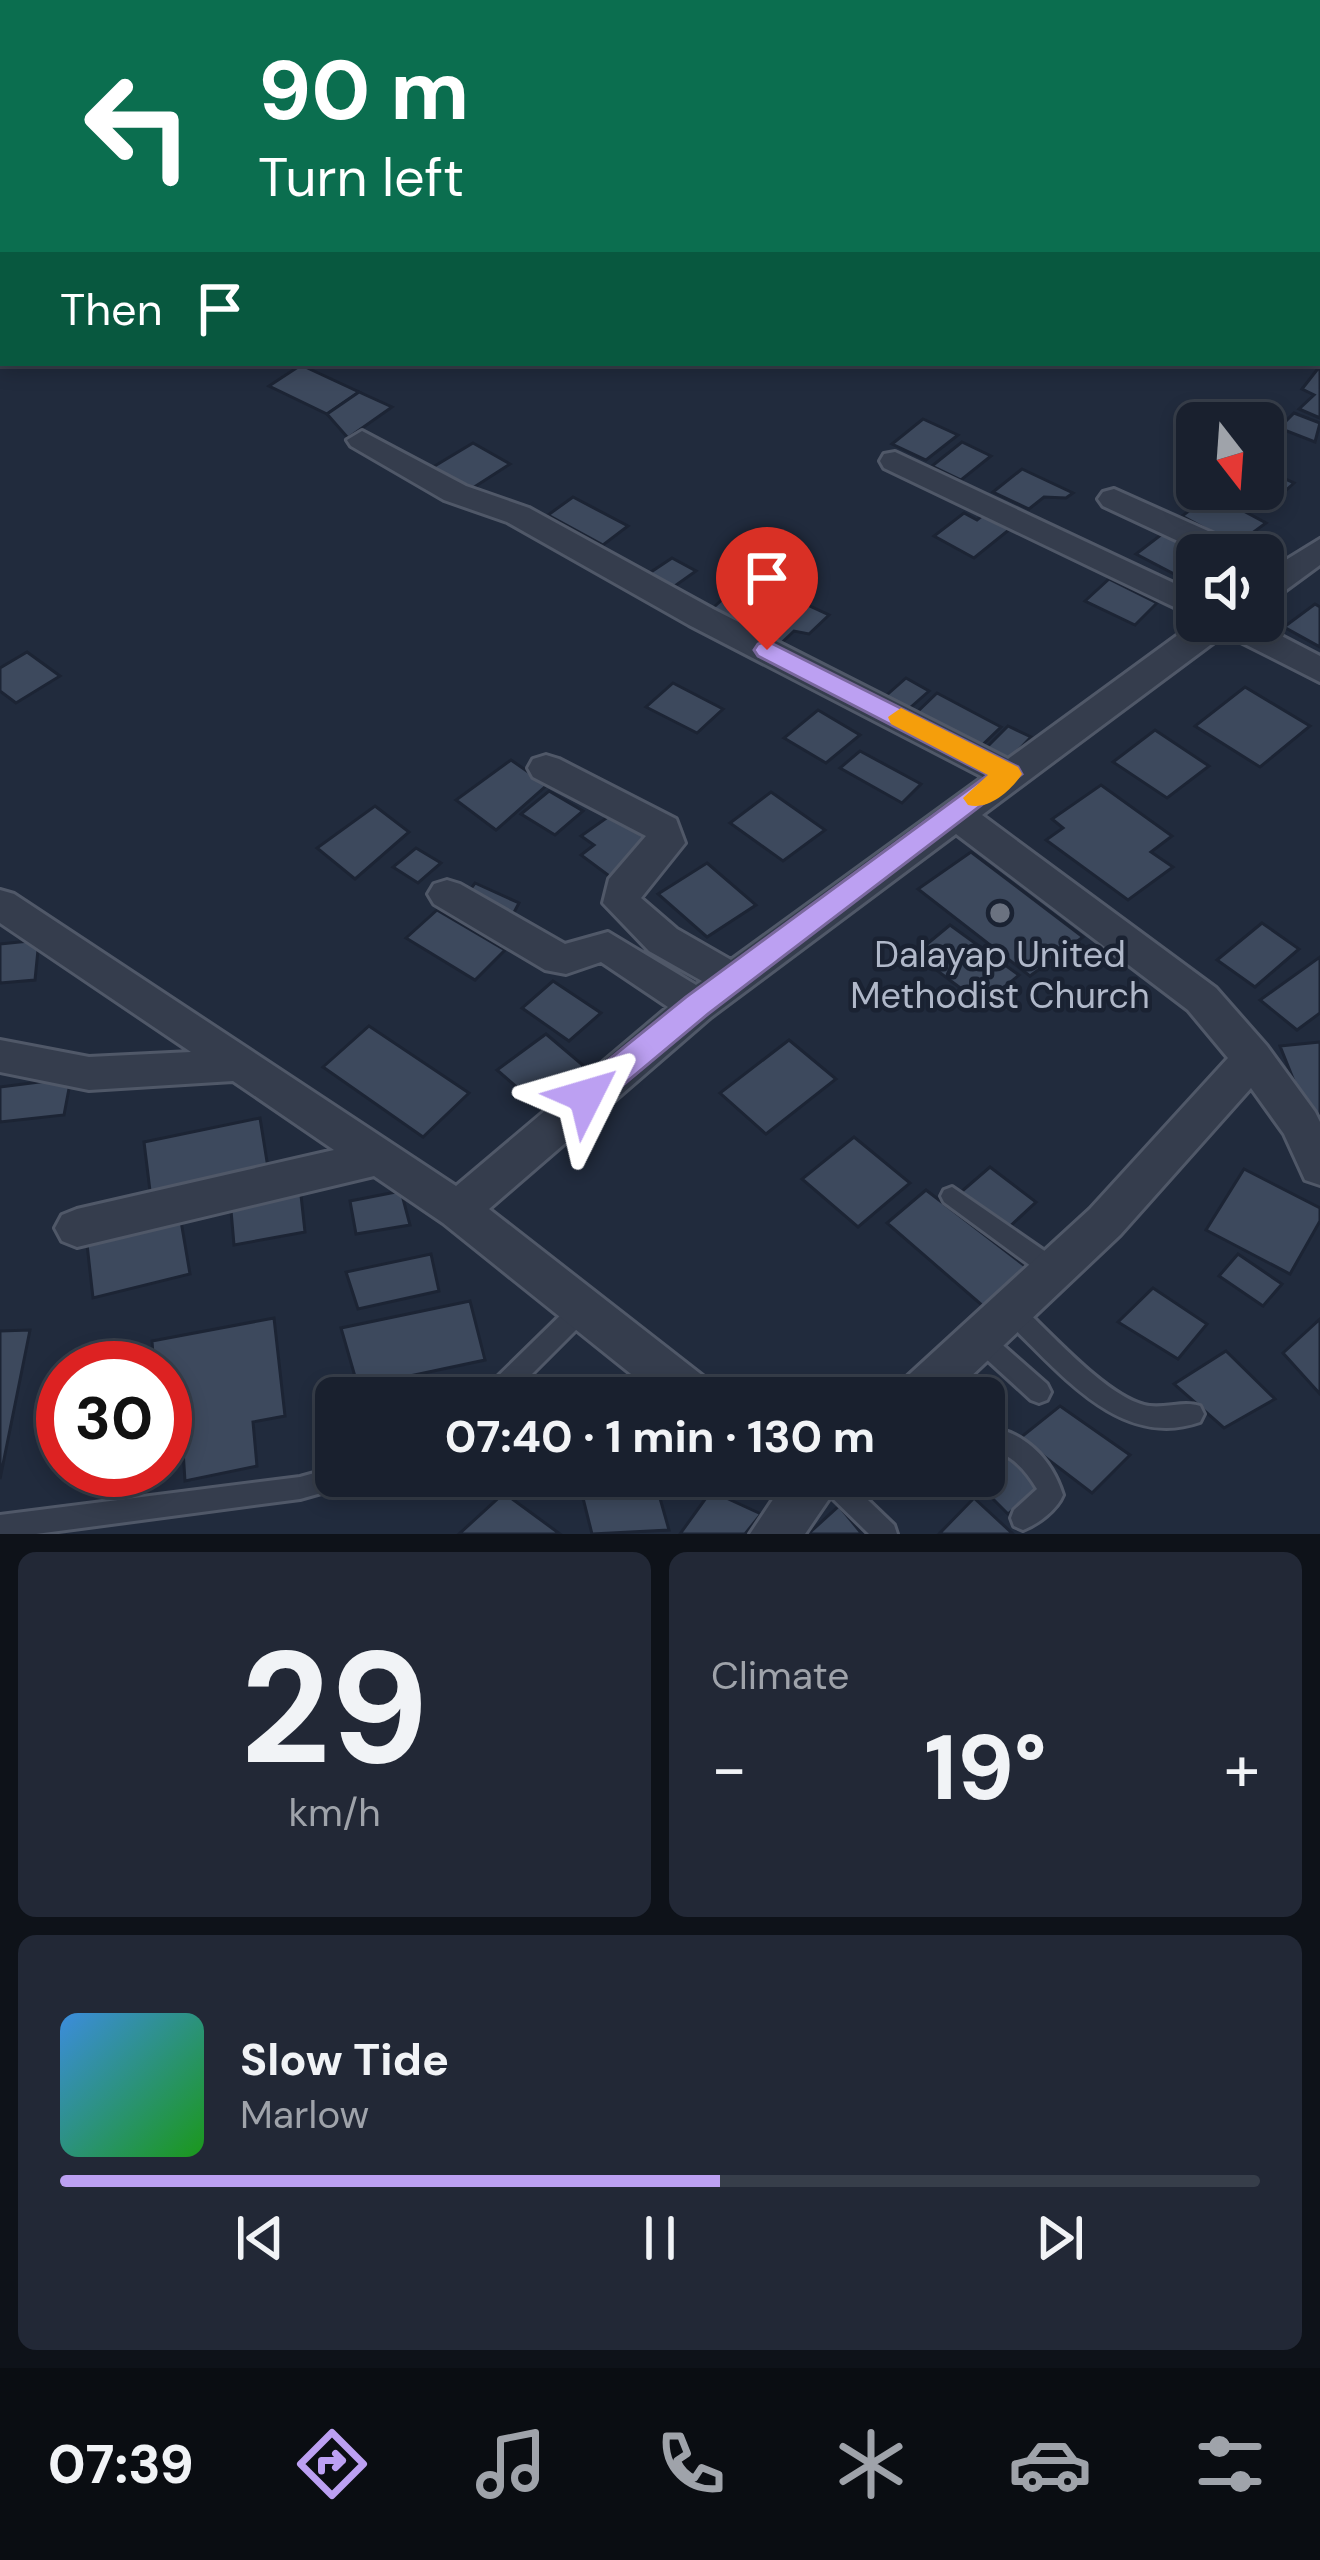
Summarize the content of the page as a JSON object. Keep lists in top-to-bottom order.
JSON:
{
  "places": ["Dalayap United Methodist Church"],
  "north": "bottom",
  "page": {
    "turn": ["90 m", "Turn left"],
    "then": "Then",
    "limit": "30",
    "trip": "07:40 · 1 min · 130 m",
    "tile": [
      ["29", "km/h"],
      "Climate"
    ],
    "heat": ["−", "19°", "+"],
    "song": ["Slow Tide", "Marlow"],
    "tabs": "07:39"
  }
}
